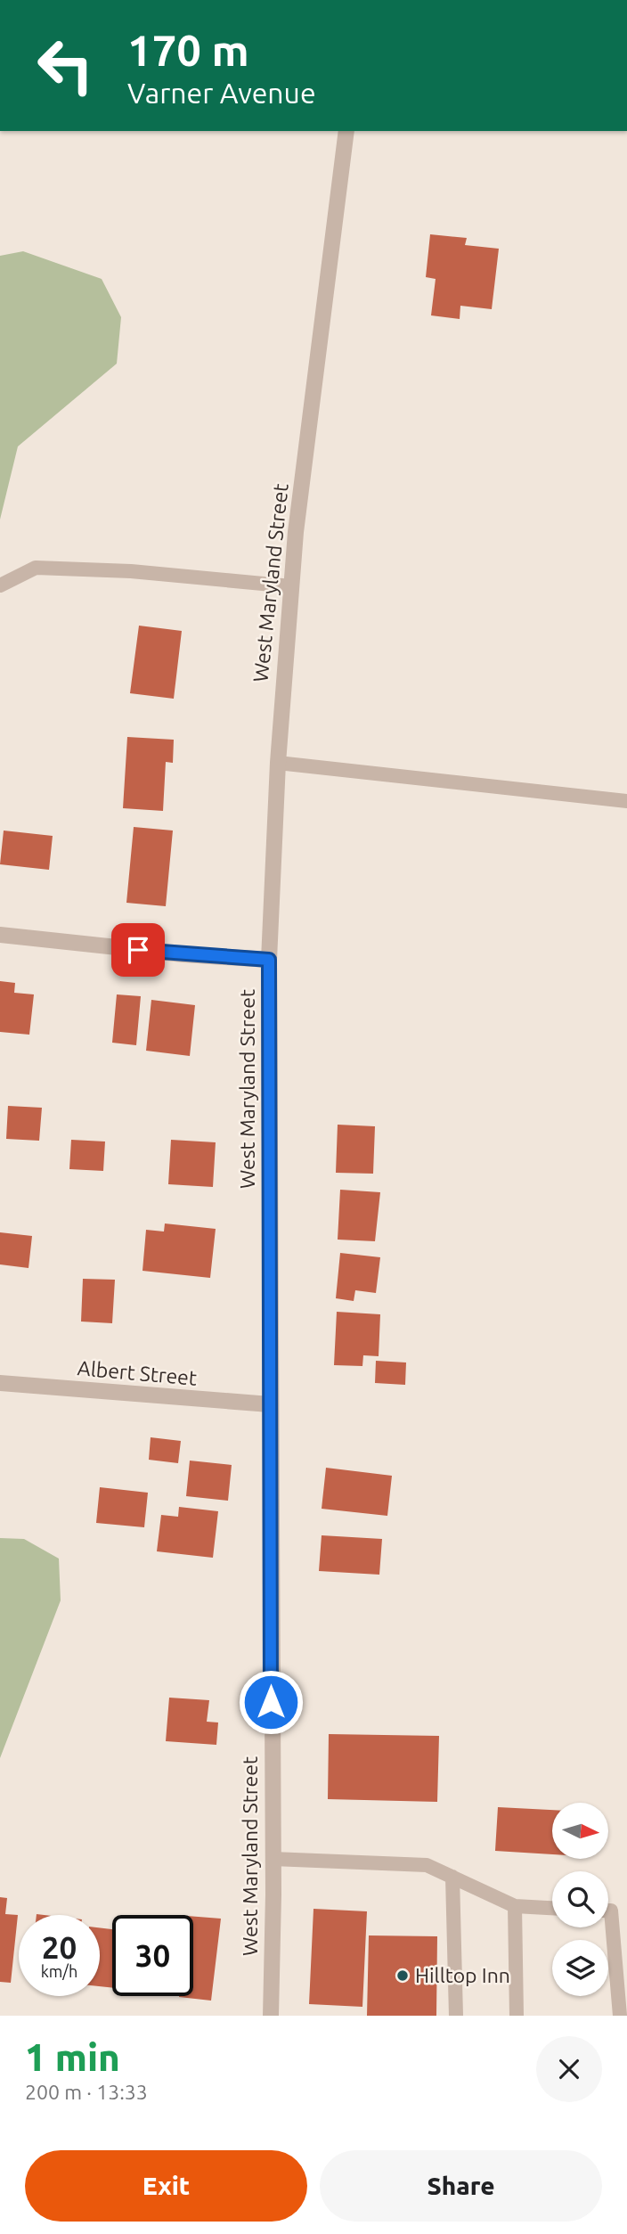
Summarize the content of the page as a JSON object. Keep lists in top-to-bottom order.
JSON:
{
  "streets": {
    "street": ["West Maryland Street", "Albert Street"]
  },
  "crossings": [
    ["West Maryland Street", "Albert Street"]
  ],
  "places": ["Hilltop Inn"],
  "north": "right",
  "page": {
    "turn": ["170 m", "Varner Avenue"],
    "speed": "20 km/h",
    "limit": "30",
    "heading": ["1 min", "200 m · 13:33"],
    "buttons": ["Exit", "Share"]
  }
}
